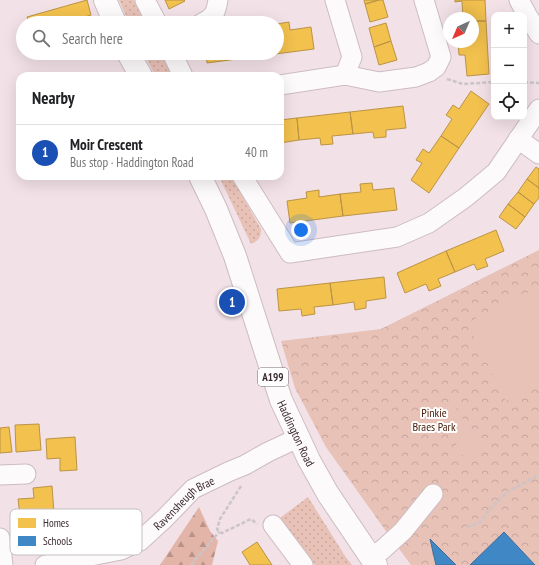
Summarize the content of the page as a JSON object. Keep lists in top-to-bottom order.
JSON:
{
  "streets": {
    "main road": ["A199", "Haddington Road"],
    "street": ["Ravensheugh Brae"]
  },
  "crossings": [
    ["Haddington Road", "Ravensheugh Brae"]
  ],
  "parks": ["Pinkie Braes Park"],
  "legend": ["Homes", "Schools"],
  "north": "bottom left",
  "page": {
    "map_buttons": ["+", "−"],
    "search": "Search here",
    "heading": "Nearby",
    "list": [
      {
        "mark": "1",
        "name": "Moir Crescent",
        "note": "Bus stop · Haddington Road",
        "value": "40 m"
      }
    ],
    "pins": "1"
  }
}
